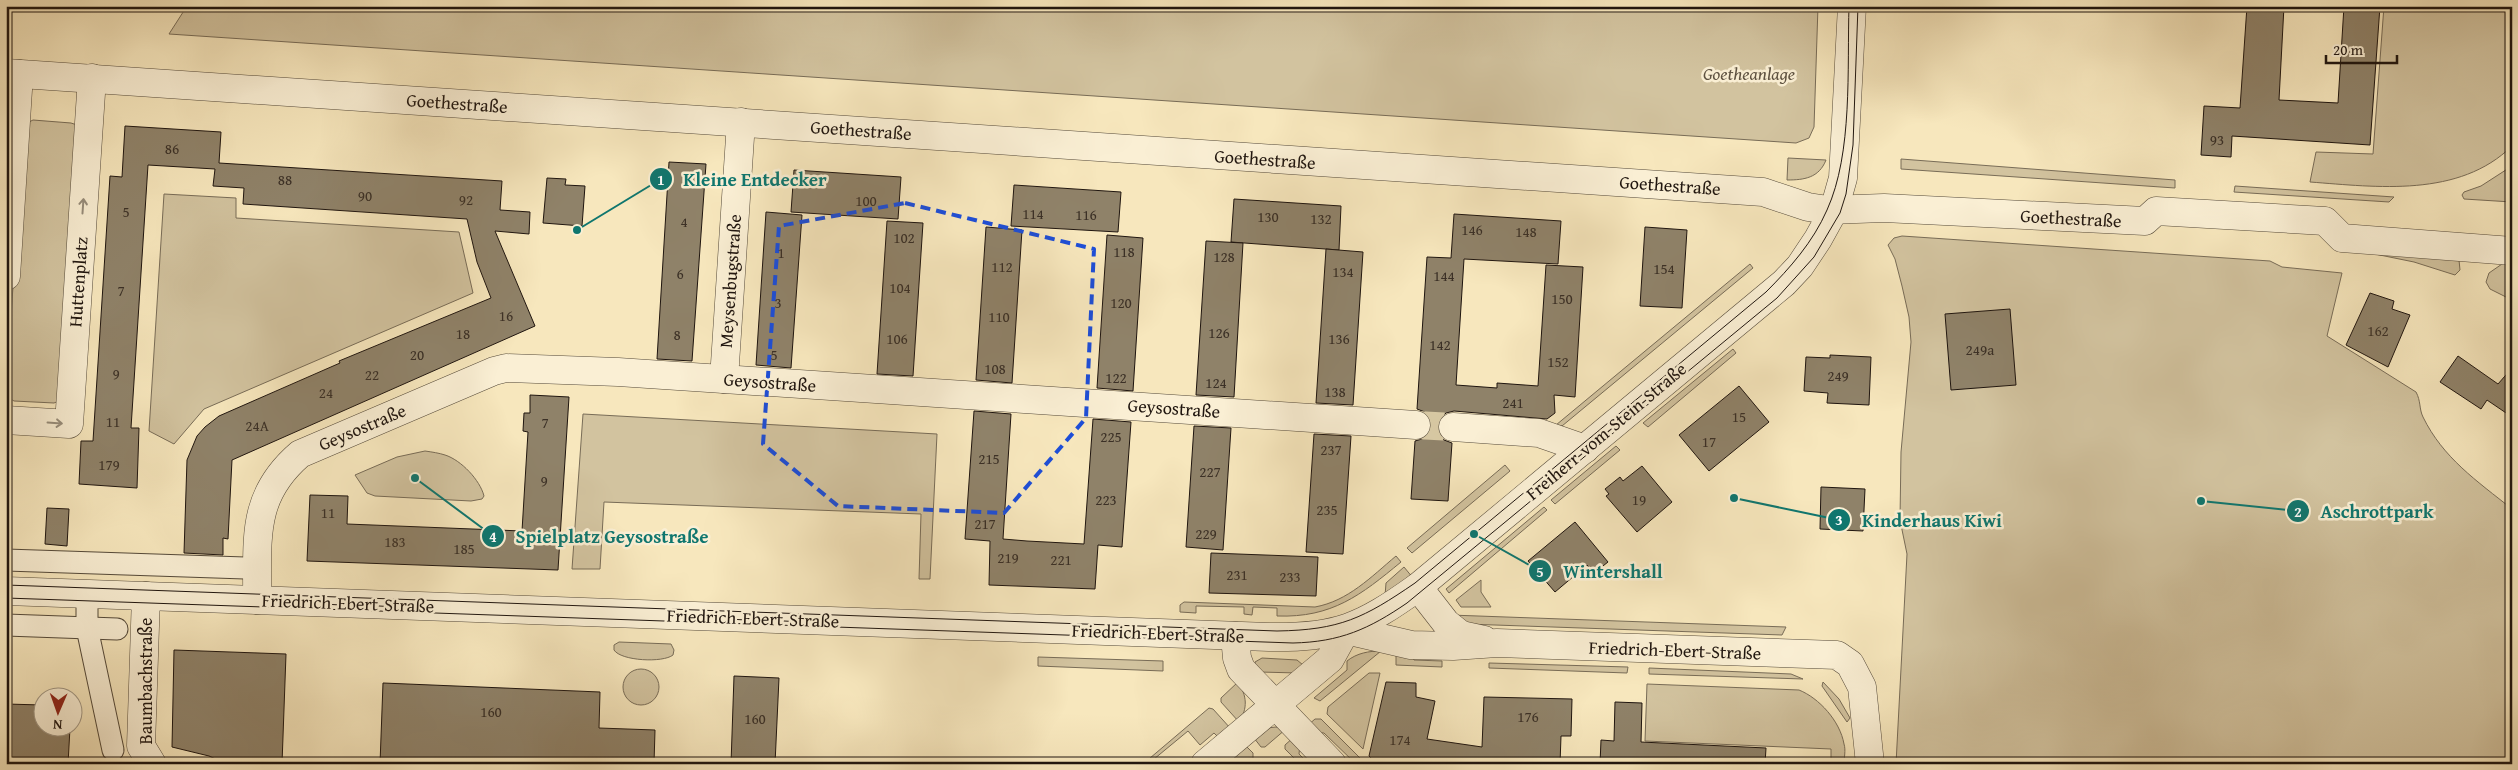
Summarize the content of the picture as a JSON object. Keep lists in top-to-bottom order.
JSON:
{
  "streets": {
    "street": [
      "Goethestraße",
      "Meysenbugstraße",
      "Huttenplatz",
      "Geysostraße",
      "Freiherr-vom-Stein-Straße",
      "Friedrich-Ebert-Straße",
      "Baumbachstraße"
    ]
  },
  "crossings": [
    ["Goethestraße", "Meysenbugstraße"],
    ["Goethestraße", "Huttenplatz"],
    ["Goethestraße", "Freiherr-vom-Stein-Straße"],
    ["Meysenbugstraße", "Geysostraße"],
    ["Geysostraße", "Friedrich-Ebert-Straße"],
    ["Freiherr-vom-Stein-Straße", "Friedrich-Ebert-Straße"],
    ["Friedrich-Ebert-Straße", "Baumbachstraße"]
  ],
  "parks": ["Goetheanlage"],
  "places": [
    "Kleine Entdecker",
    "Spielplatz Geysostraße",
    "Kinderhaus Kiwi",
    "Aschrottpark",
    "Wintershall"
  ],
  "house_numbers": [
    "93",
    "86",
    "88",
    "90",
    "92",
    "100",
    "5",
    "114",
    "116",
    "130",
    "132",
    "4",
    "146",
    "148",
    "102",
    "118",
    "1",
    "128",
    "112",
    "154",
    "134",
    "6",
    "144",
    "104",
    "7",
    "150",
    "3",
    "120",
    "16",
    "110",
    "162",
    "126",
    "18",
    "8",
    "106",
    "136",
    "142",
    "249a",
    "20",
    "5",
    "152",
    "108",
    "9",
    "22",
    "249",
    "122",
    "124",
    "138",
    "24",
    "241",
    "15",
    "11",
    "7",
    "24A",
    "225",
    "17",
    "237",
    "215",
    "179",
    "227",
    "9",
    "223",
    "19",
    "235",
    "11",
    "217",
    "229",
    "183",
    "185",
    "219",
    "221",
    "231",
    "233",
    "160",
    "176",
    "160",
    "174"
  ],
  "scale_bar": "20 m",
  "north": "bottom"
}
